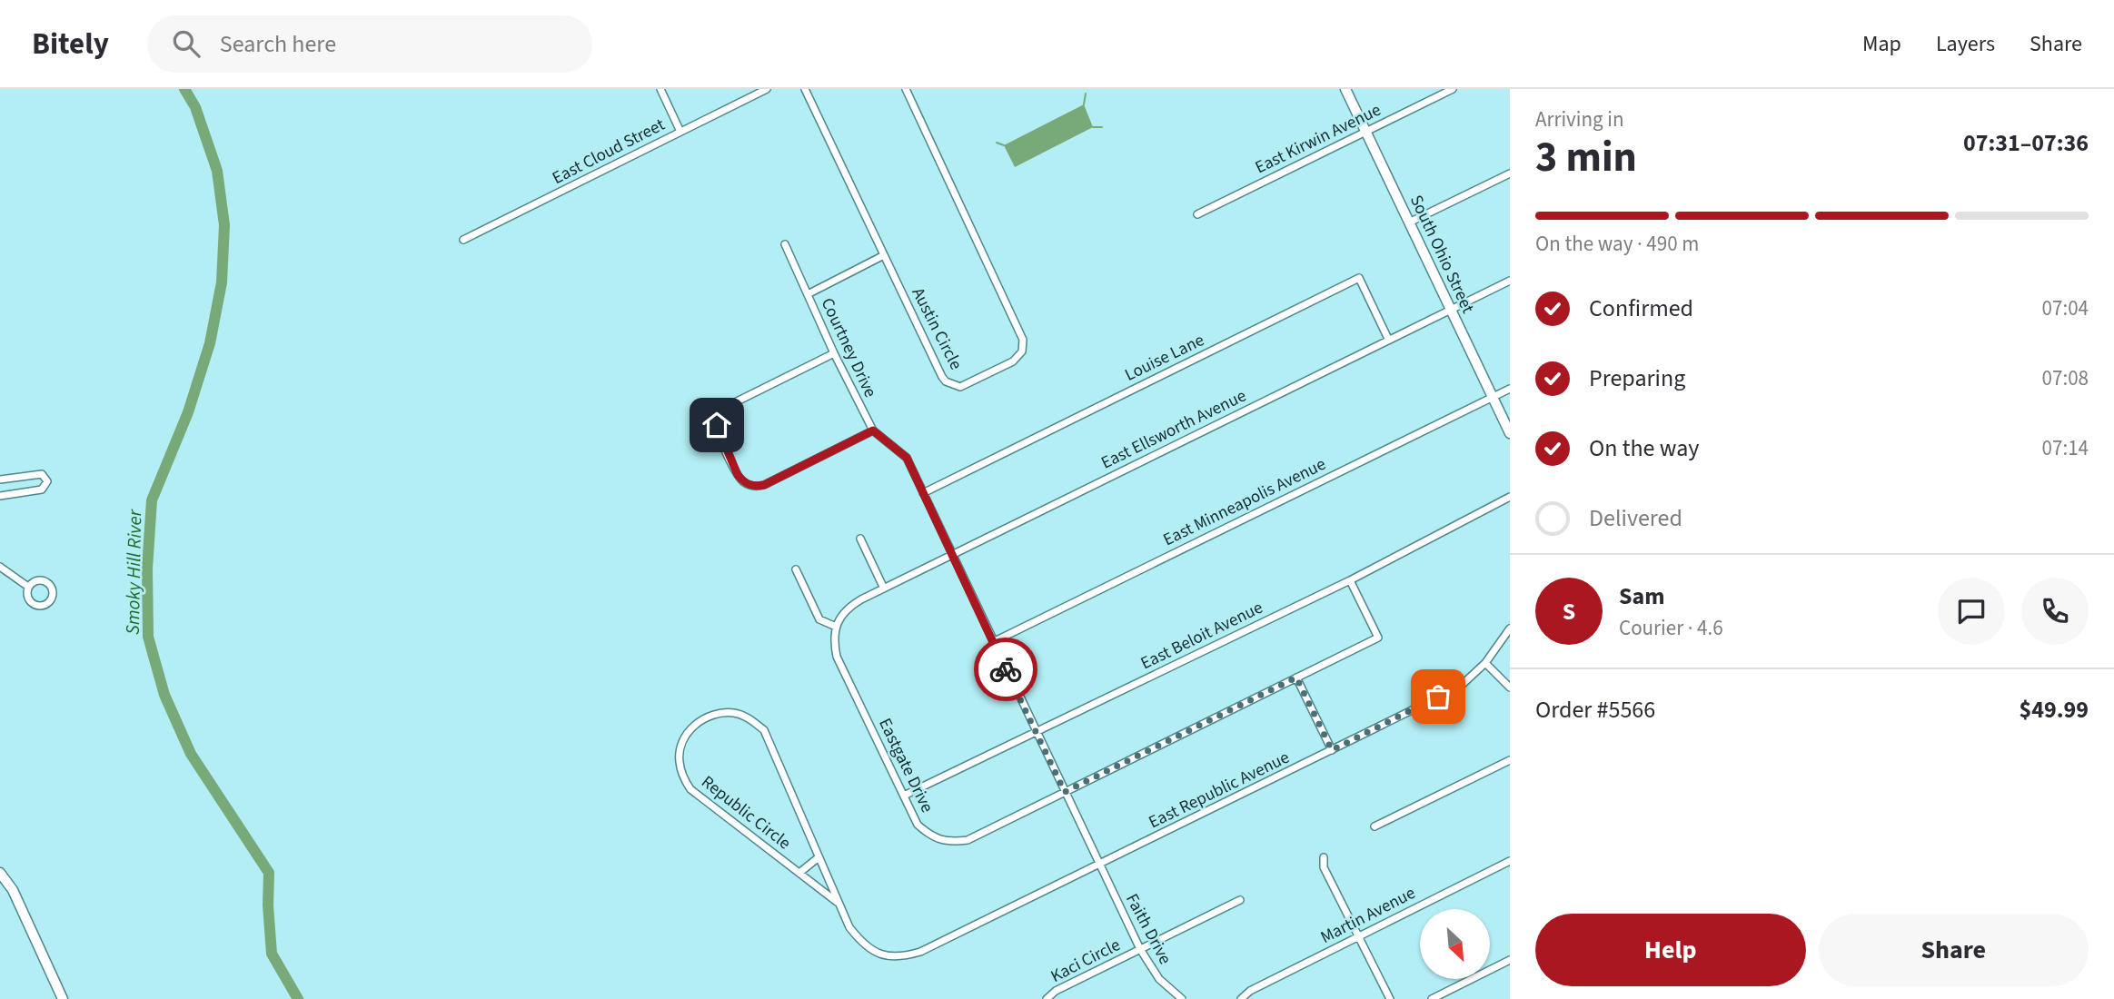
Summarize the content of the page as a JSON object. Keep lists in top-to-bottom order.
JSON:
{
  "streets": {
    "main road": ["South Ohio Street"],
    "street": [
      "East Kirwin Avenue",
      "East Cloud Street",
      "Austin Circle",
      "Courtney Drive",
      "Louise Lane",
      "East Ellsworth Avenue",
      "East Minneapolis Avenue",
      "East Beloit Avenue",
      "Eastgate Drive",
      "East Republic Avenue",
      "Republic Circle",
      "Martin Avenue",
      "Faith Drive",
      "Kaci Circle"
    ]
  },
  "crossings": [
    ["East Kirwin Avenue", "South Ohio Street"],
    ["South Ohio Street", "East Ellsworth Avenue"],
    ["South Ohio Street", "East Minneapolis Avenue"],
    ["Courtney Drive", "Louise Lane"],
    ["Courtney Drive", "East Ellsworth Avenue"],
    ["Courtney Drive", "East Minneapolis Avenue"],
    ["Courtney Drive", "East Beloit Avenue"],
    ["Courtney Drive", "Eastgate Drive"],
    ["Courtney Drive", "East Republic Avenue"],
    ["Courtney Drive", "Faith Drive"],
    ["Louise Lane", "East Ellsworth Avenue"],
    ["East Ellsworth Avenue", "Eastgate Drive"],
    ["East Beloit Avenue", "Eastgate Drive"],
    ["East Republic Avenue", "Republic Circle"],
    ["East Republic Avenue", "Faith Drive"],
    ["Faith Drive", "Kaci Circle"]
  ],
  "water": ["Smoky Hill River"],
  "north": "bottom right",
  "page": {
    "header": "Bitely",
    "search": "Search here",
    "nav": ["Map", "Layers", "Share"],
    "heading": ["3 min", "Arriving in", "07:31–07:36"],
    "panel": [
      "Sam",
      "Courier · 4.6",
      "Order #5566",
      "$49.99"
    ],
    "bar": "On the way · 490 m",
    "list": [
      ["Confirmed", "07:04"],
      ["Preparing", "07:08"],
      ["On the way", "07:14"],
      "Delivered"
    ],
    "round": "S",
    "buttons": ["Help", "Share"]
  }
}
